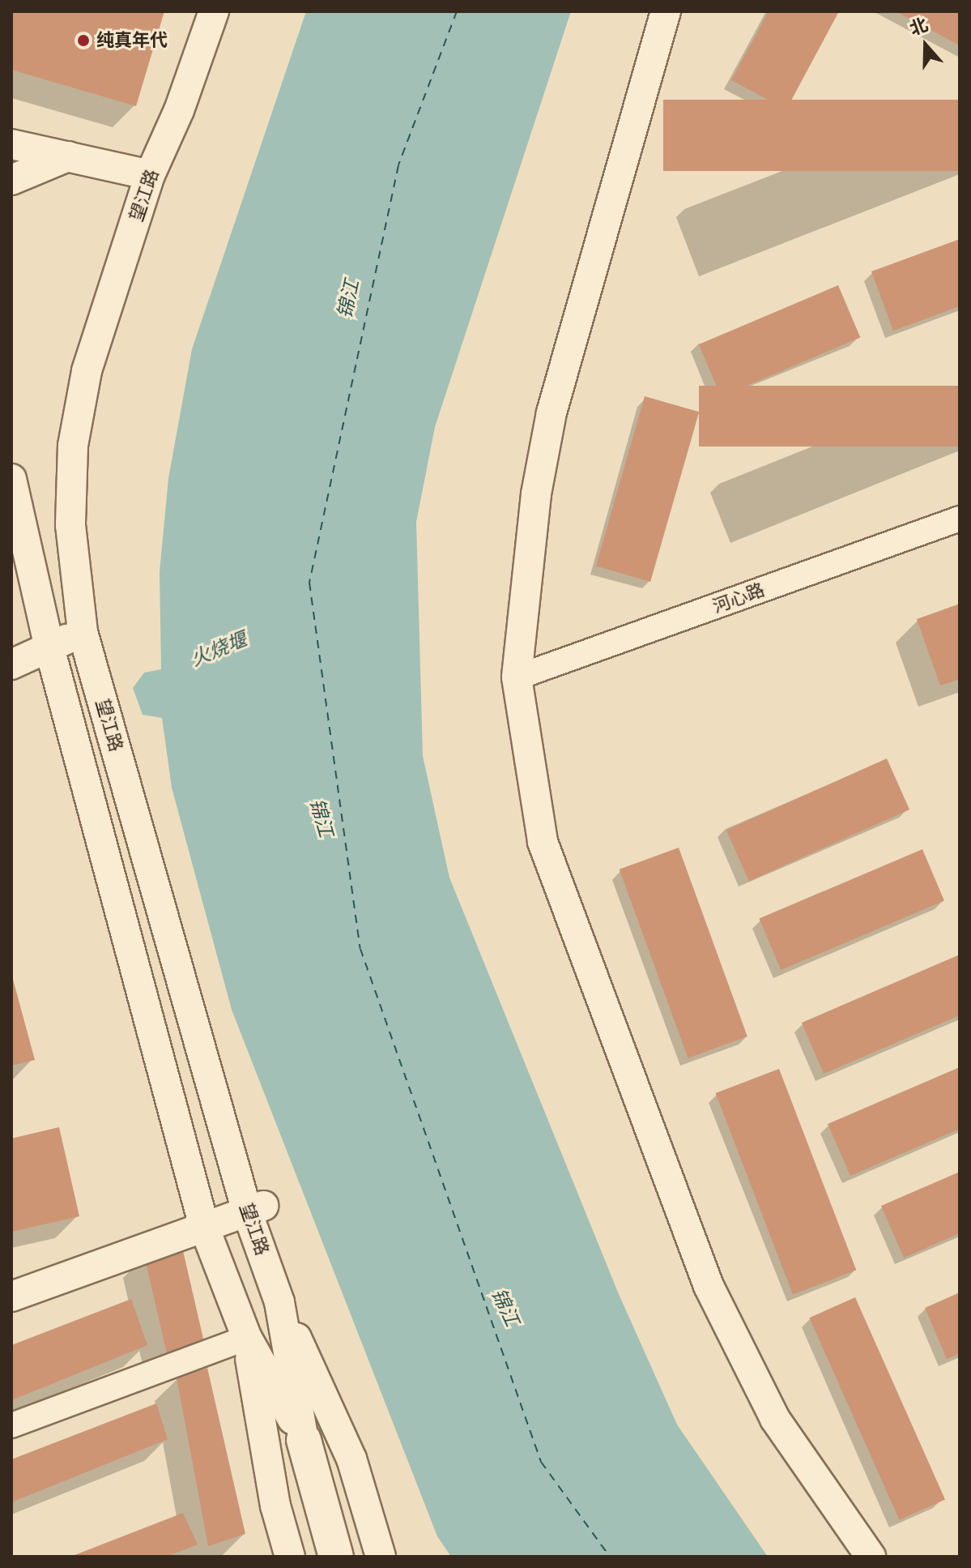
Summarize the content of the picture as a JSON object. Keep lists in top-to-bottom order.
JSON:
{
  "streets": {
    "main road": ["望江路"],
    "street": ["河心路"]
  },
  "water": ["锦江", "火烧堰"],
  "places": ["纯真年代"],
  "north": "top"
}
